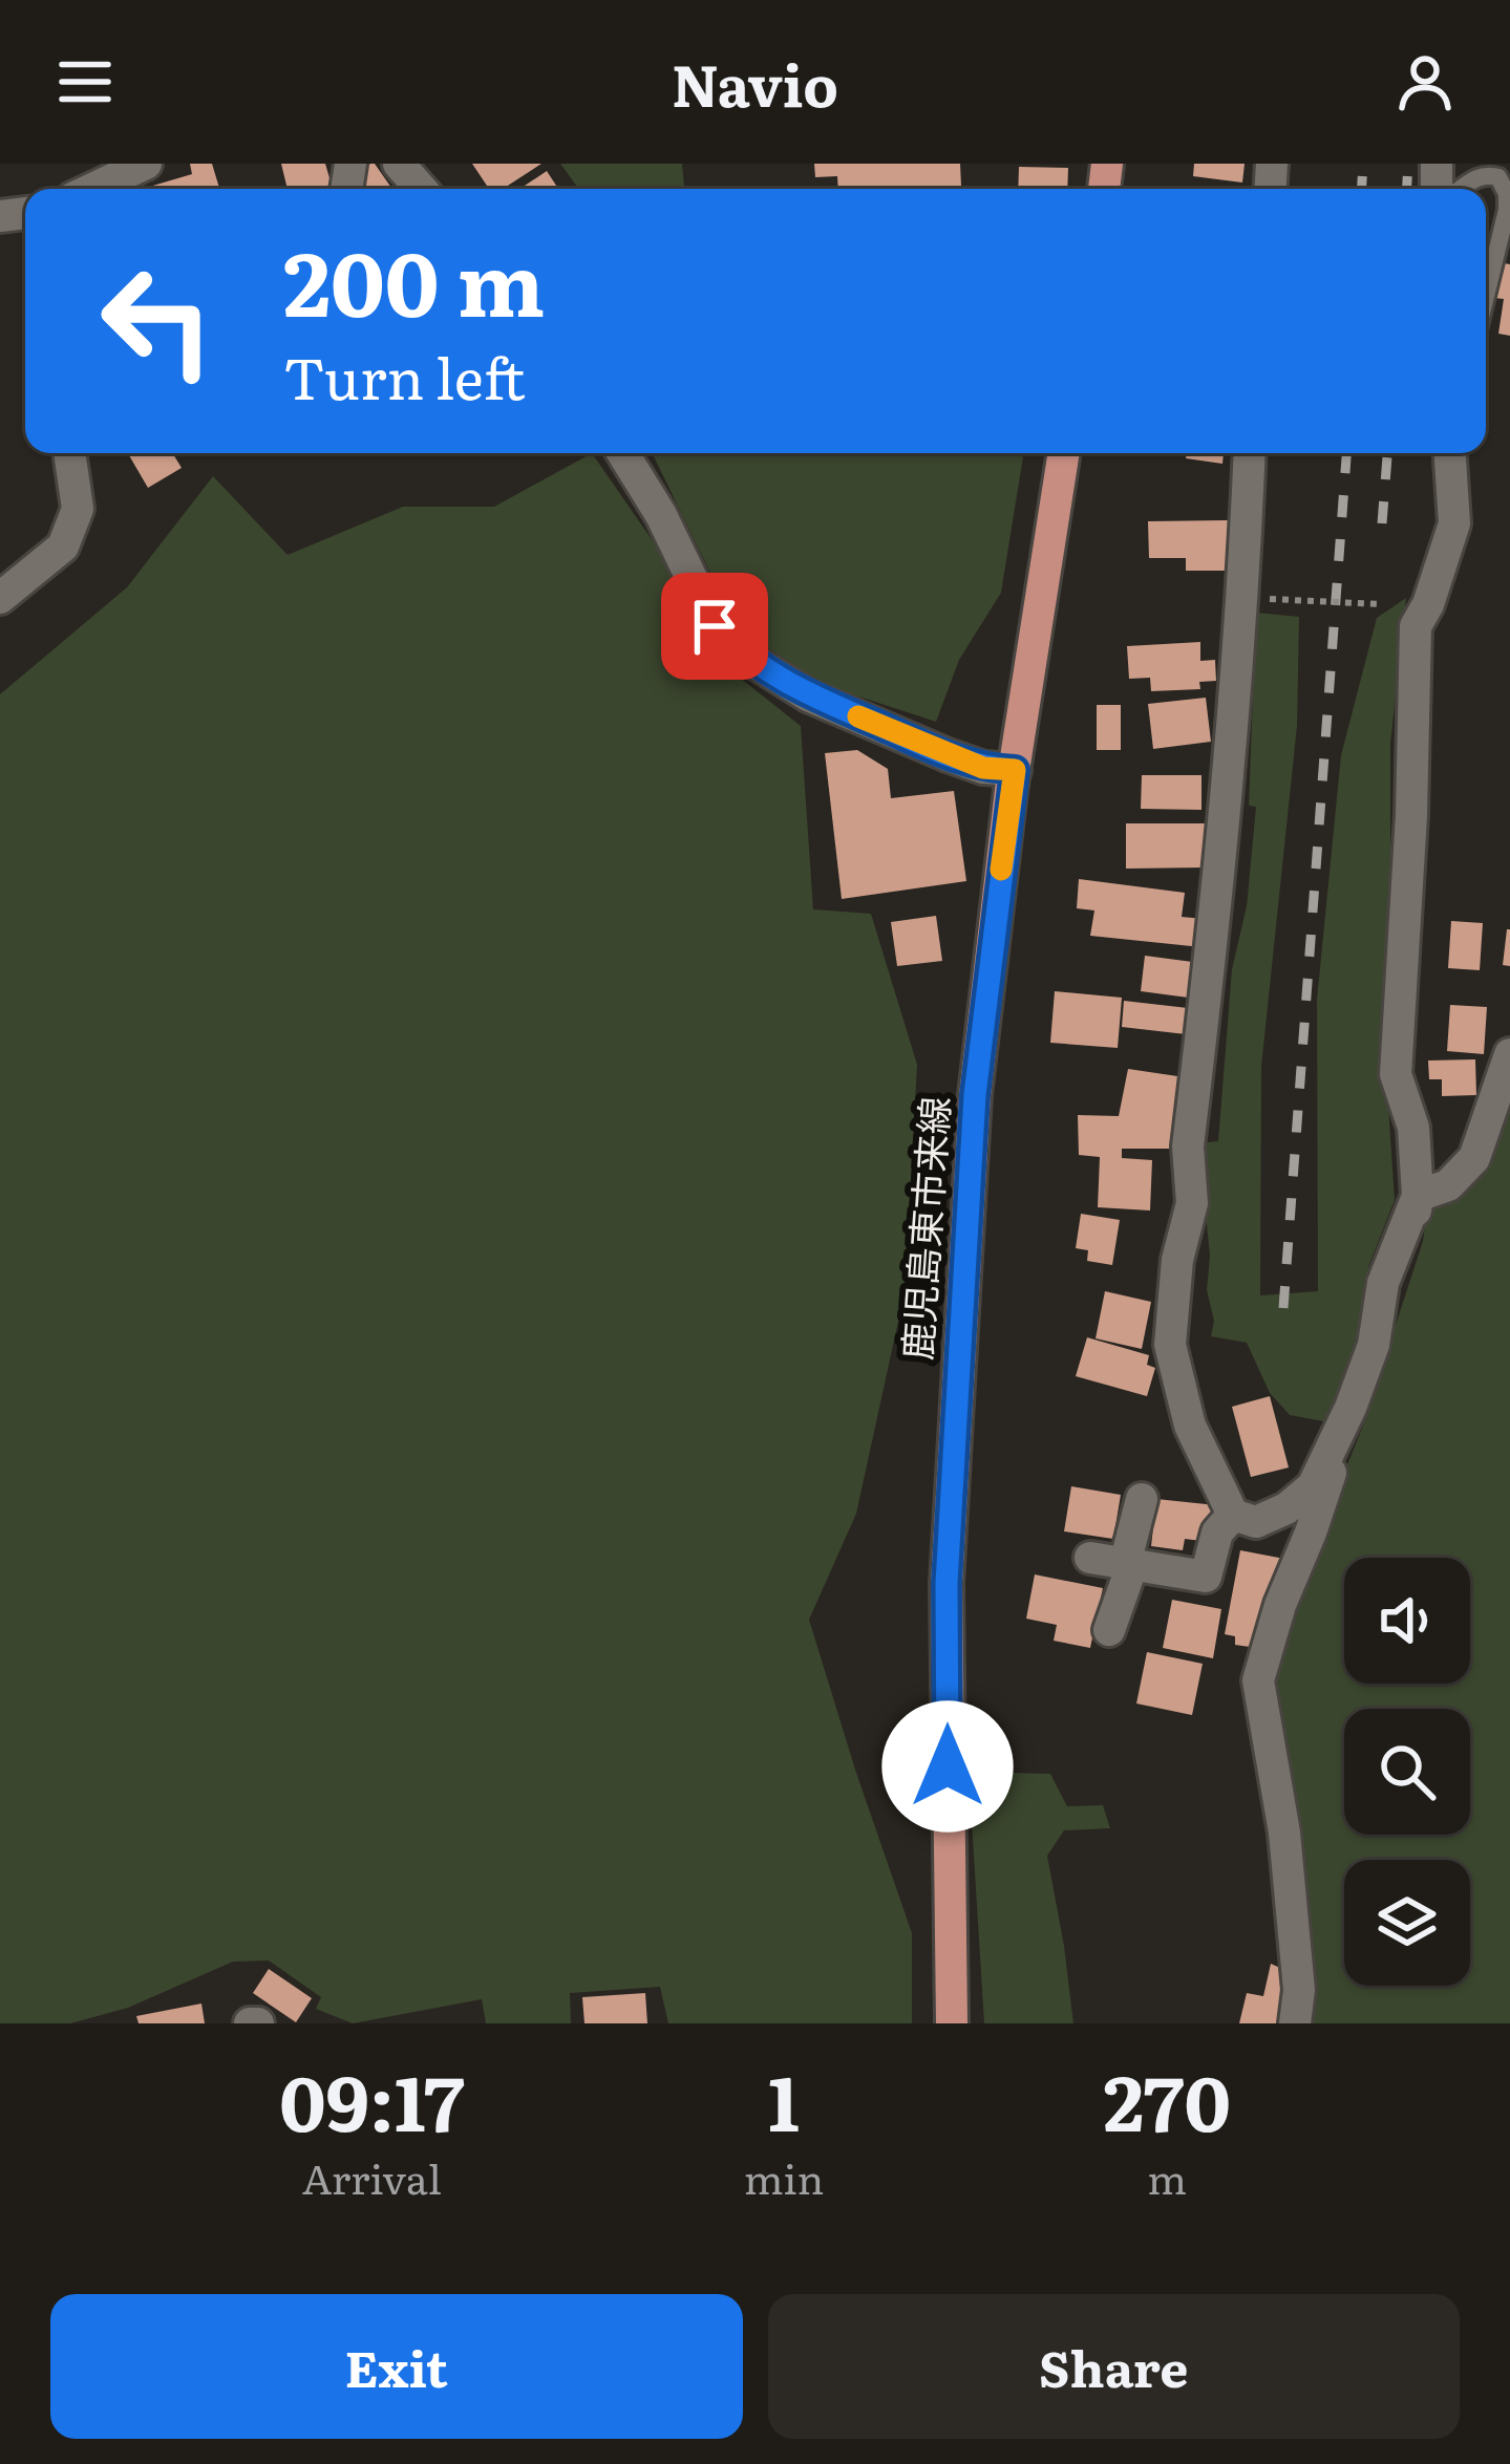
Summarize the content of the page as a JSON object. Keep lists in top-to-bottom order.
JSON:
{
  "streets": {
    "main road": ["鹿児島東市来線"]
  },
  "page": {
    "header": "Navio",
    "turn": ["200 m", "Turn left"],
    "eta": [
      "09:17",
      "Arrival",
      "1",
      "min",
      "270",
      "m"
    ],
    "buttons": ["Exit", "Share"]
  }
}
